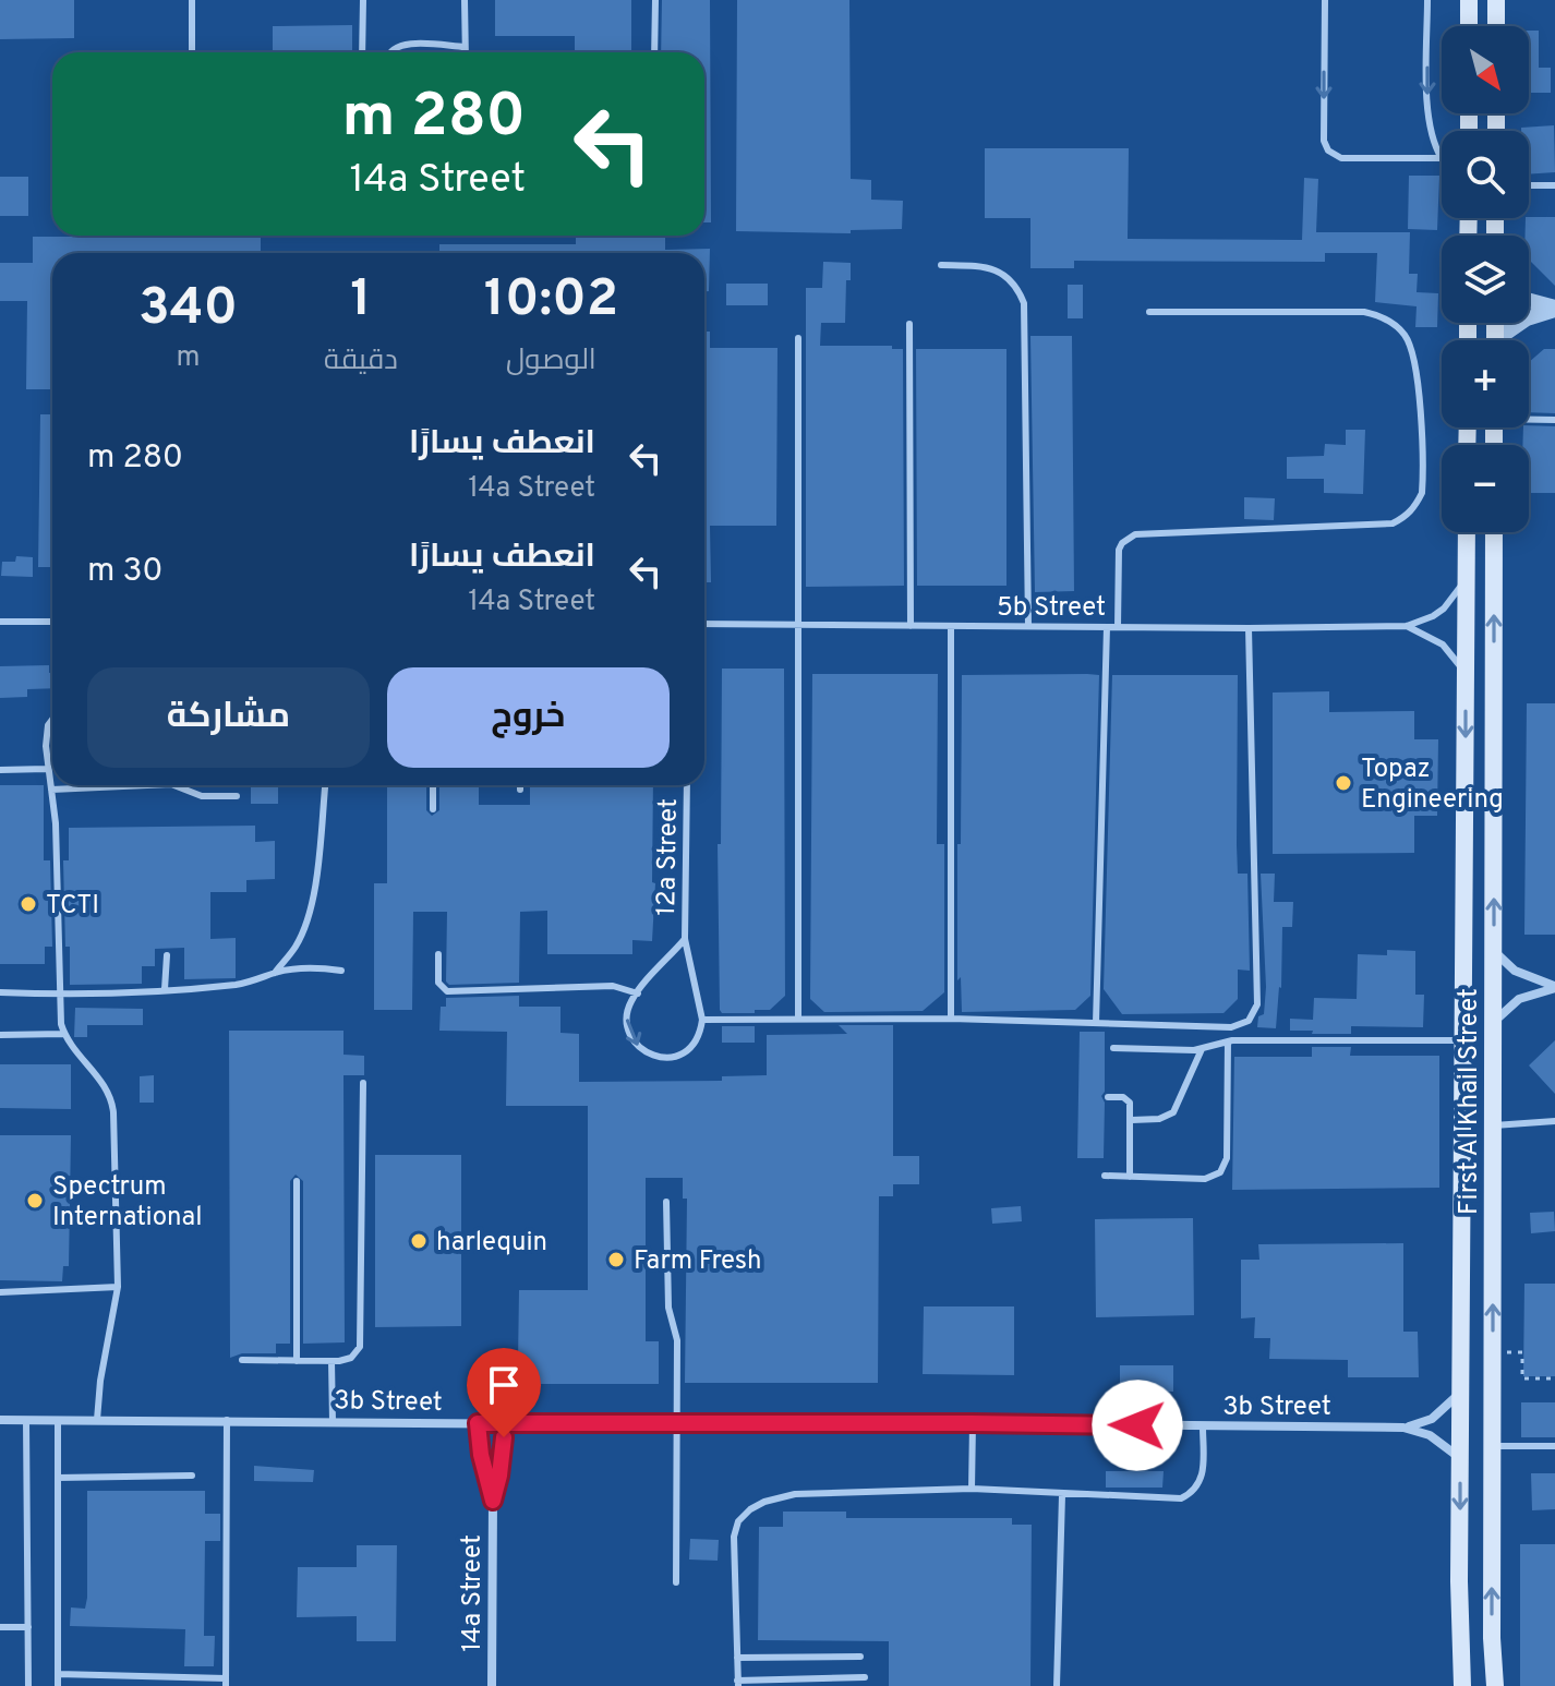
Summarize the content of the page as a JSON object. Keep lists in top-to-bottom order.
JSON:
{
  "streets": {
    "main road": ["First Al Khail Street"],
    "street": ["3b Street", "14a Street"],
    "lane": ["5b Street", "12a Street"]
  },
  "crossings": [
    ["5b Street", "First Al Khail Street"],
    ["First Al Khail Street", "3b Street"],
    ["3b Street", "14a Street"]
  ],
  "places": [
    "Topaz Engineering",
    "TCTI",
    "Spectrum International",
    "harlequin",
    "Farm Fresh"
  ],
  "north": "bottom right",
  "page": {
    "map_buttons": ["+", "−"],
    "turn": ["280 m", "14a Street"],
    "eta": [
      "10:02",
      "الوصول",
      "1",
      "دقيقة",
      "340",
      "m"
    ],
    "list": [
      {
        "name": "انعطف يسارًا",
        "note": "14a Street",
        "value": "280 m"
      },
      {
        "name": "انعطف يسارًا",
        "note": "14a Street",
        "value": "30 m"
      }
    ],
    "buttons": ["خروج", "مشاركة"]
  }
}
